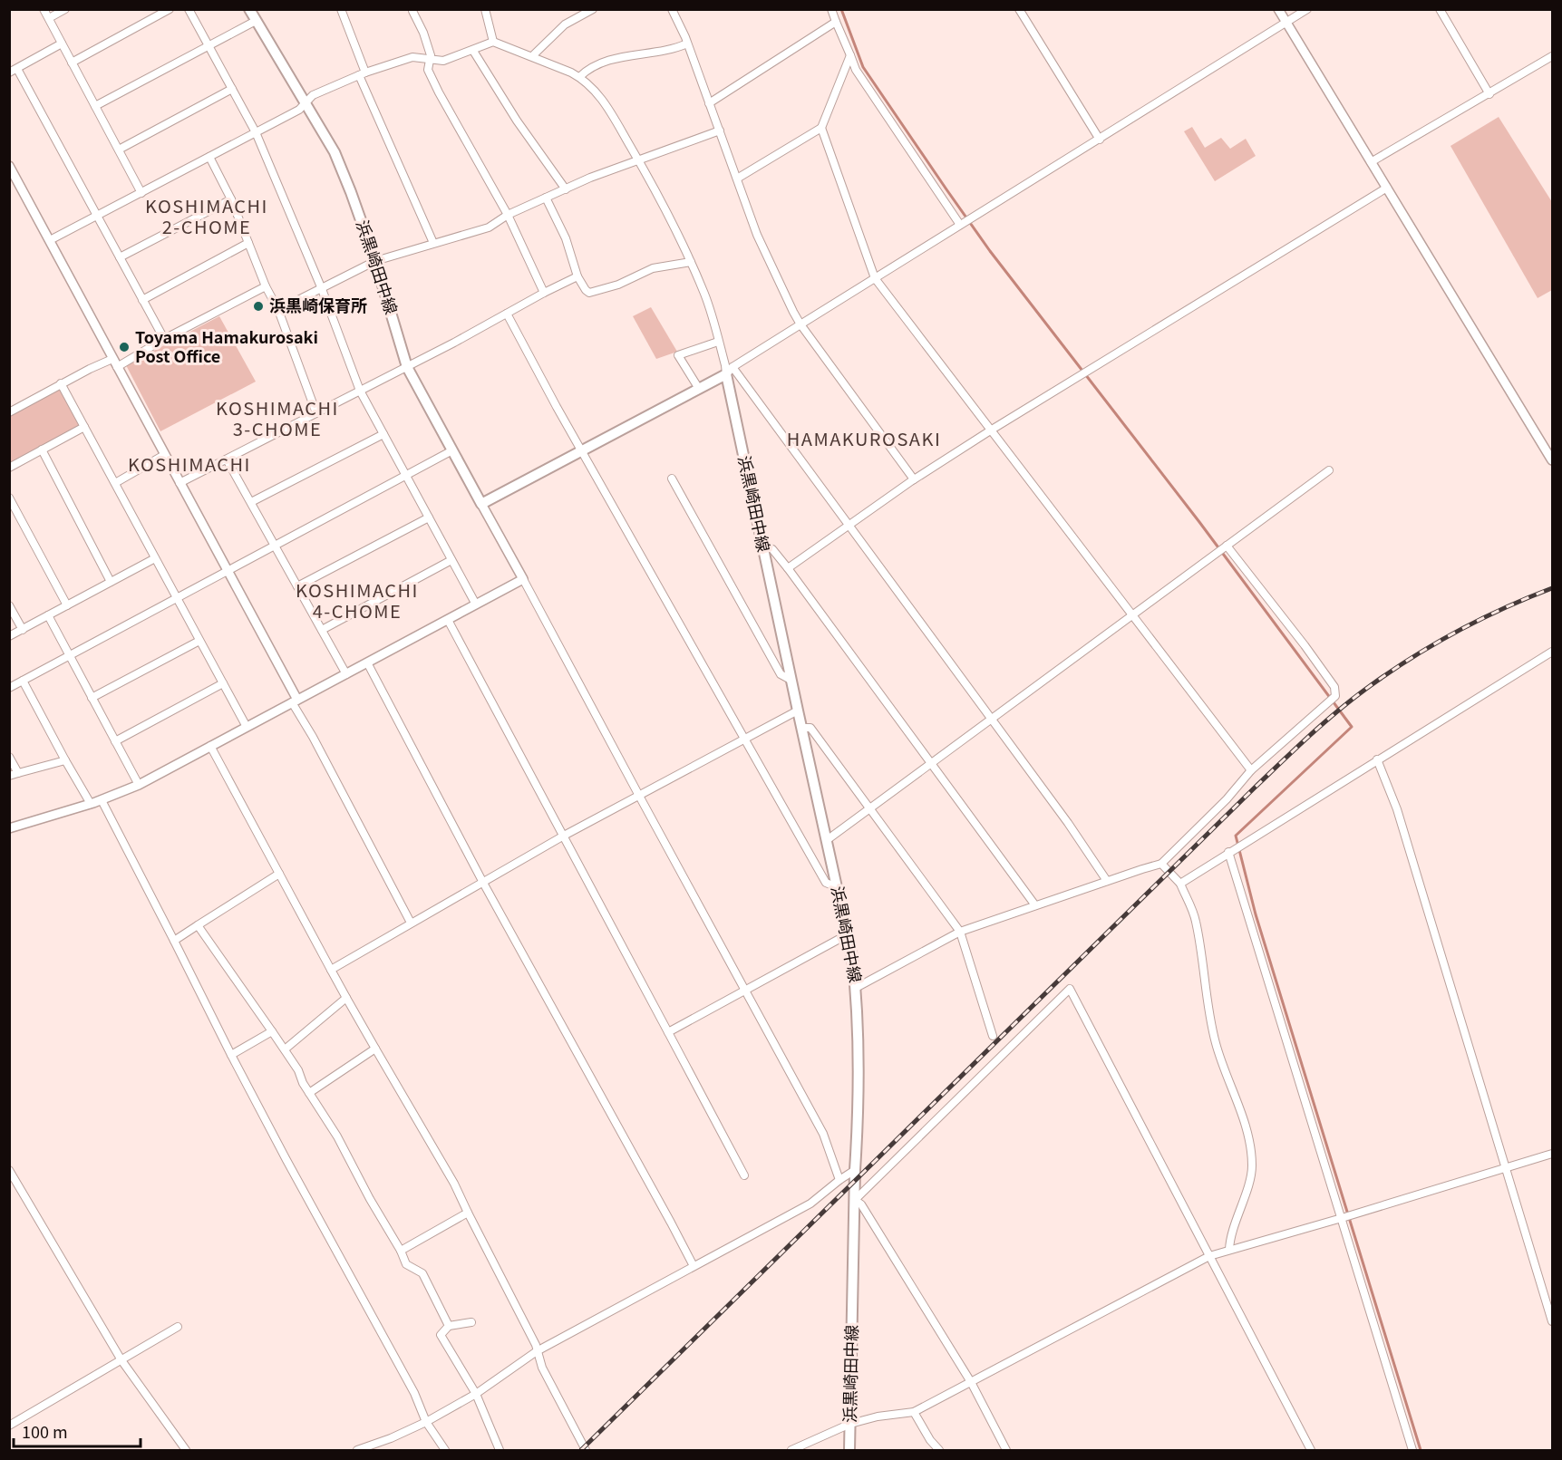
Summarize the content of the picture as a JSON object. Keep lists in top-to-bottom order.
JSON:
{
  "streets": {
    "main road": ["浜黒崎田中線"]
  },
  "districts": [
    "KOSHIMACHI 2-CHOME",
    "KOSHIMACHI 3-CHOME",
    "HAMAKUROSAKI",
    "KOSHIMACHI",
    "KOSHIMACHI 4-CHOME"
  ],
  "places": ["浜黒崎保育所", "Toyama Hamakurosaki Post Office"],
  "scale_bar": "100 m"
}
